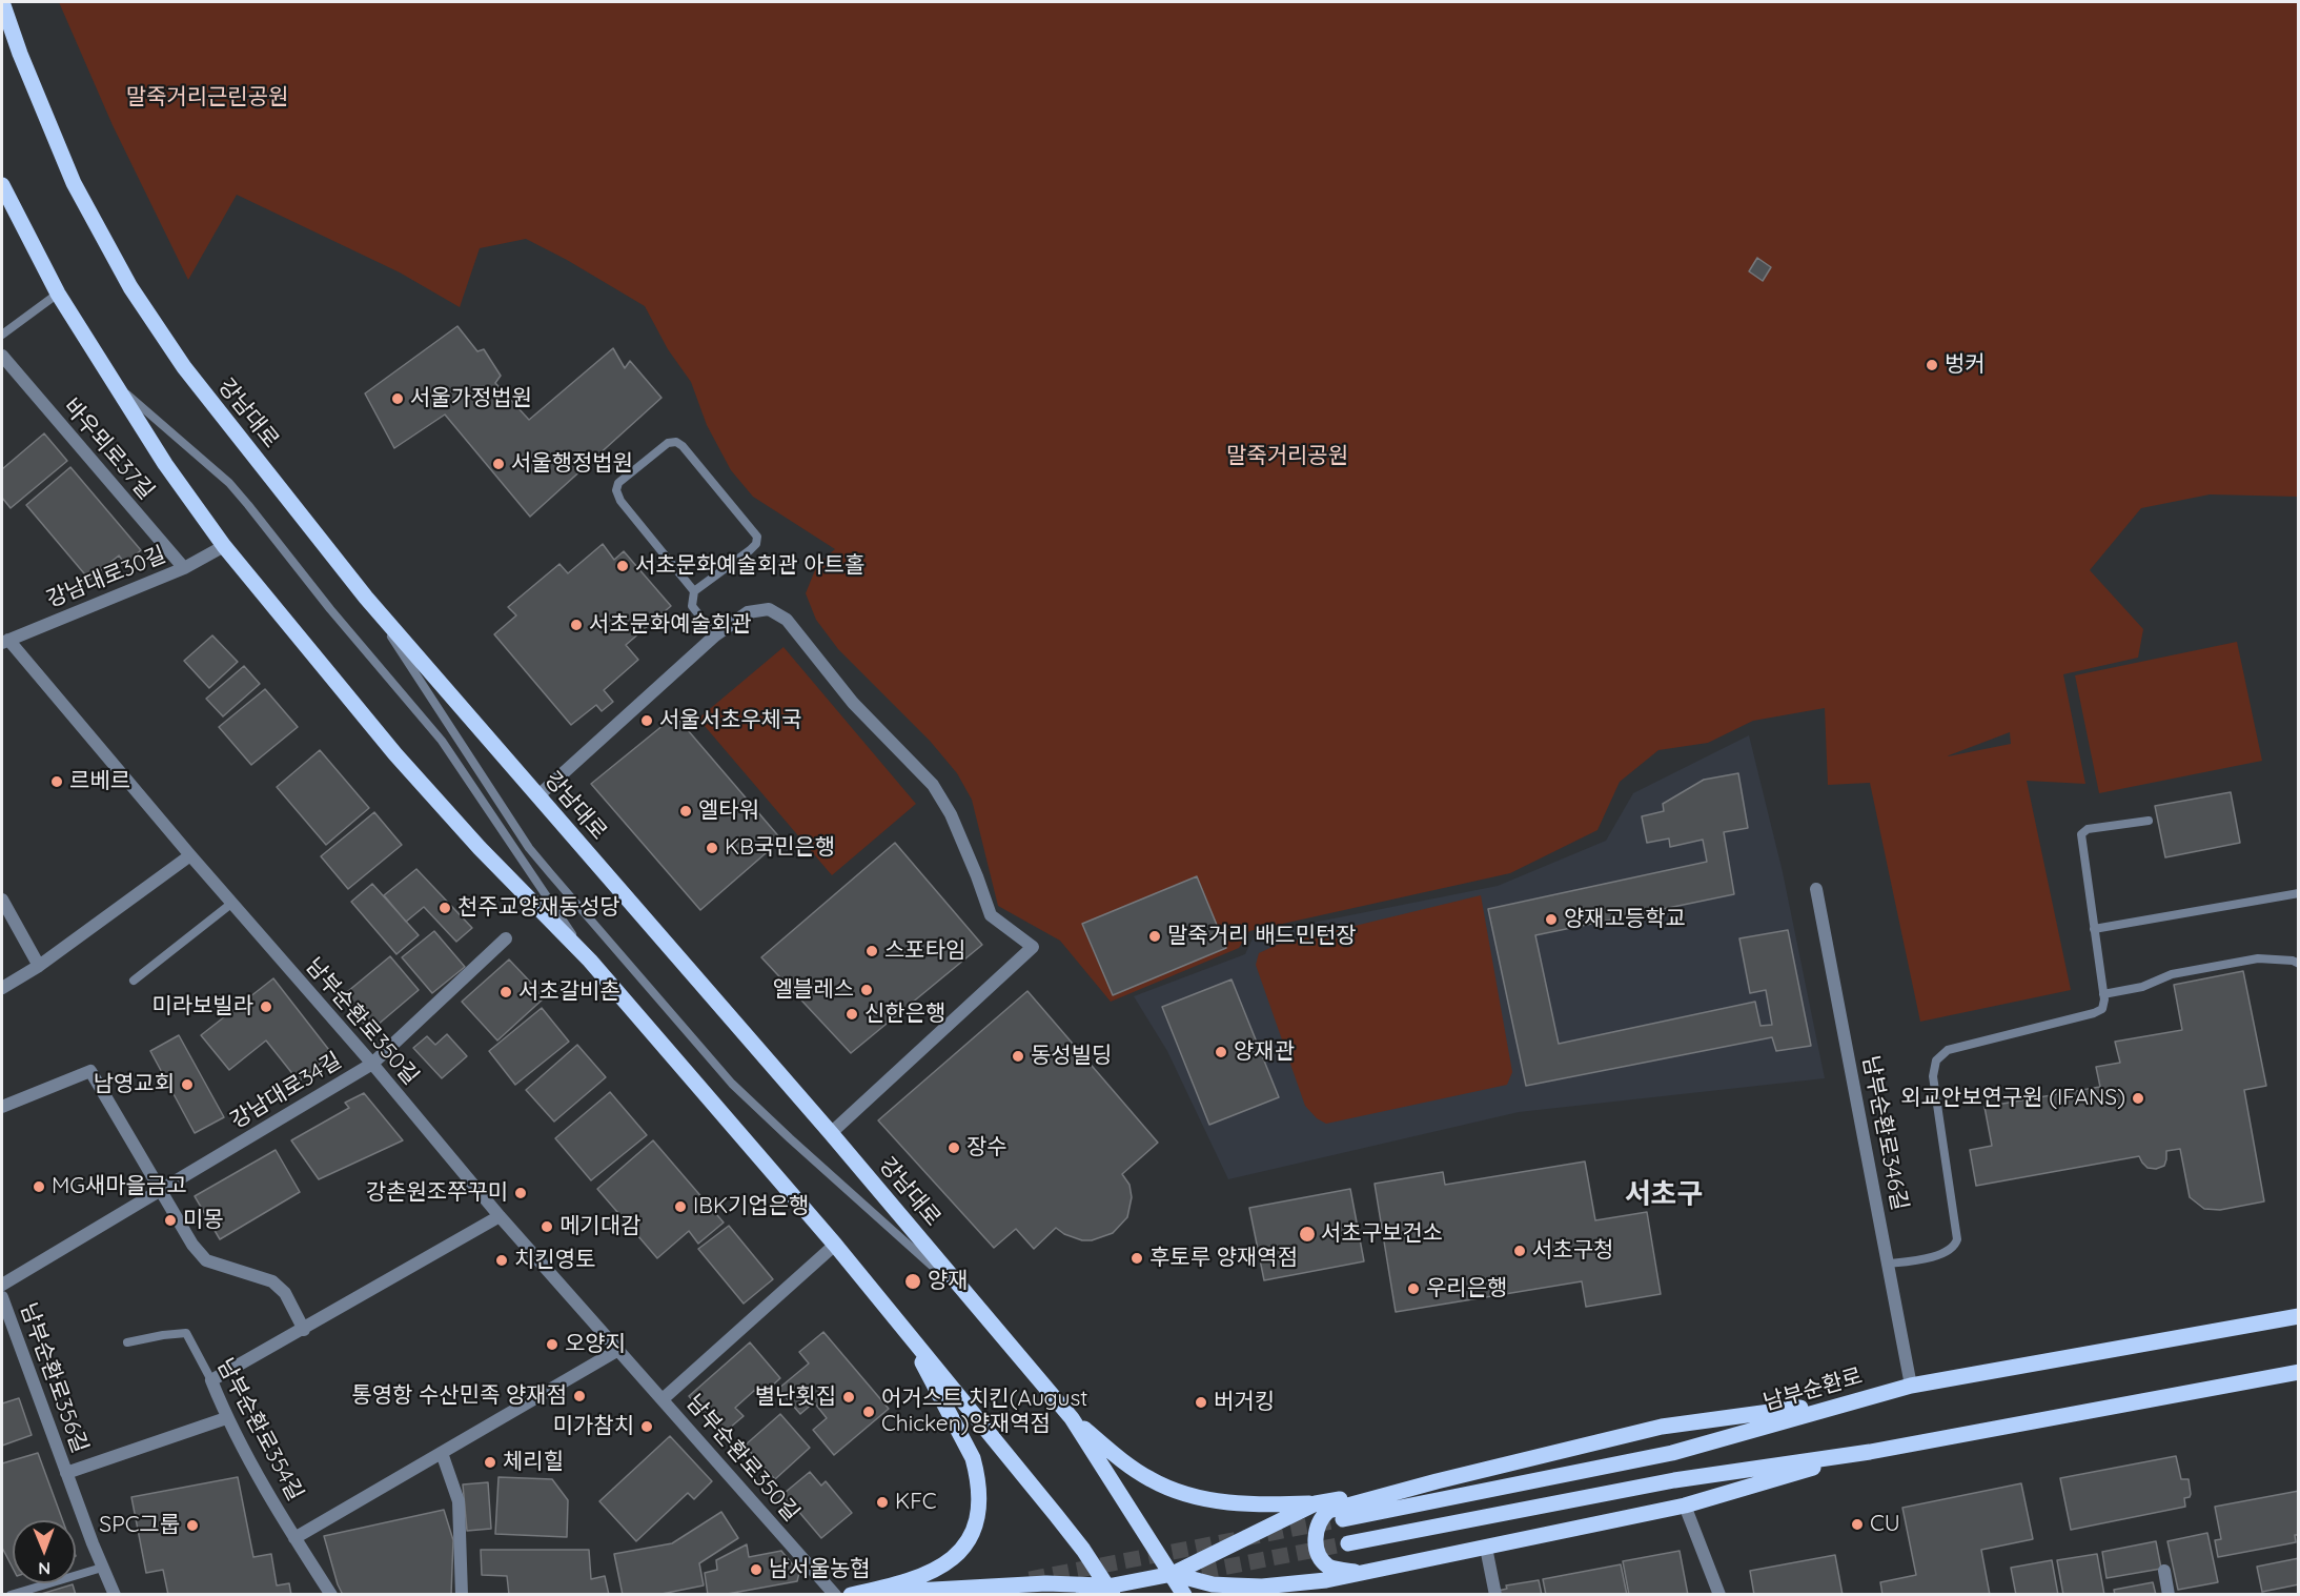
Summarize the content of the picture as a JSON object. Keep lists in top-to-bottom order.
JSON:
{
  "streets": {
    "main road": ["강남대로", "남부순환로"],
    "street": [
      "바우뫼로37길",
      "강남대로30길",
      "남부순환로350길",
      "강남대로34길",
      "남부순환로346길",
      "남부순환로356길",
      "남부순환로354길"
    ]
  },
  "crossings": [
    ["바우뫼로37길", "강남대로30길"],
    ["강남대로30길", "남부순환로350길"],
    ["남부순환로350길", "강남대로34길"],
    ["남부순환로346길", "남부순환로"],
    ["남부순환로356길", "남부순환로354길"]
  ],
  "districts": ["서초구"],
  "parks": ["말죽거리근린공원", "말죽거리공원"],
  "places": [
    "벙커",
    "서울가정법원",
    "서울행정법원",
    "서초문화예술회관 아트홀",
    "서초문화예술회관",
    "서울서초우체국",
    "르베르",
    "엘타워",
    "KB국민은행",
    "천주교양재동성당",
    "양재고등학교",
    "말죽거리 배드민턴장",
    "스포타임",
    "엘블레스",
    "서초갈비촌",
    "미라보빌라",
    "신한은행",
    "양재관",
    "동성빌딩",
    "남영교회",
    "외교안보연구원 (IFANS)",
    "장수",
    "MG새마을금고",
    "강촌원조쭈꾸미",
    "IBK기업은행",
    "미몽",
    "메기대감",
    "서초구보건소",
    "서초구청",
    "후토루 양재역점",
    "치킨영토",
    "양재",
    "우리은행",
    "오양지",
    "통영항 수산민족 양재점",
    "별난횟집",
    "버거킹",
    "어거스트 치킨(August Chicken)양재역점",
    "미가참치",
    "체리힐",
    "KFC",
    "CU",
    "SPC그룹",
    "남서울농협"
  ],
  "north": "bottom"
}
